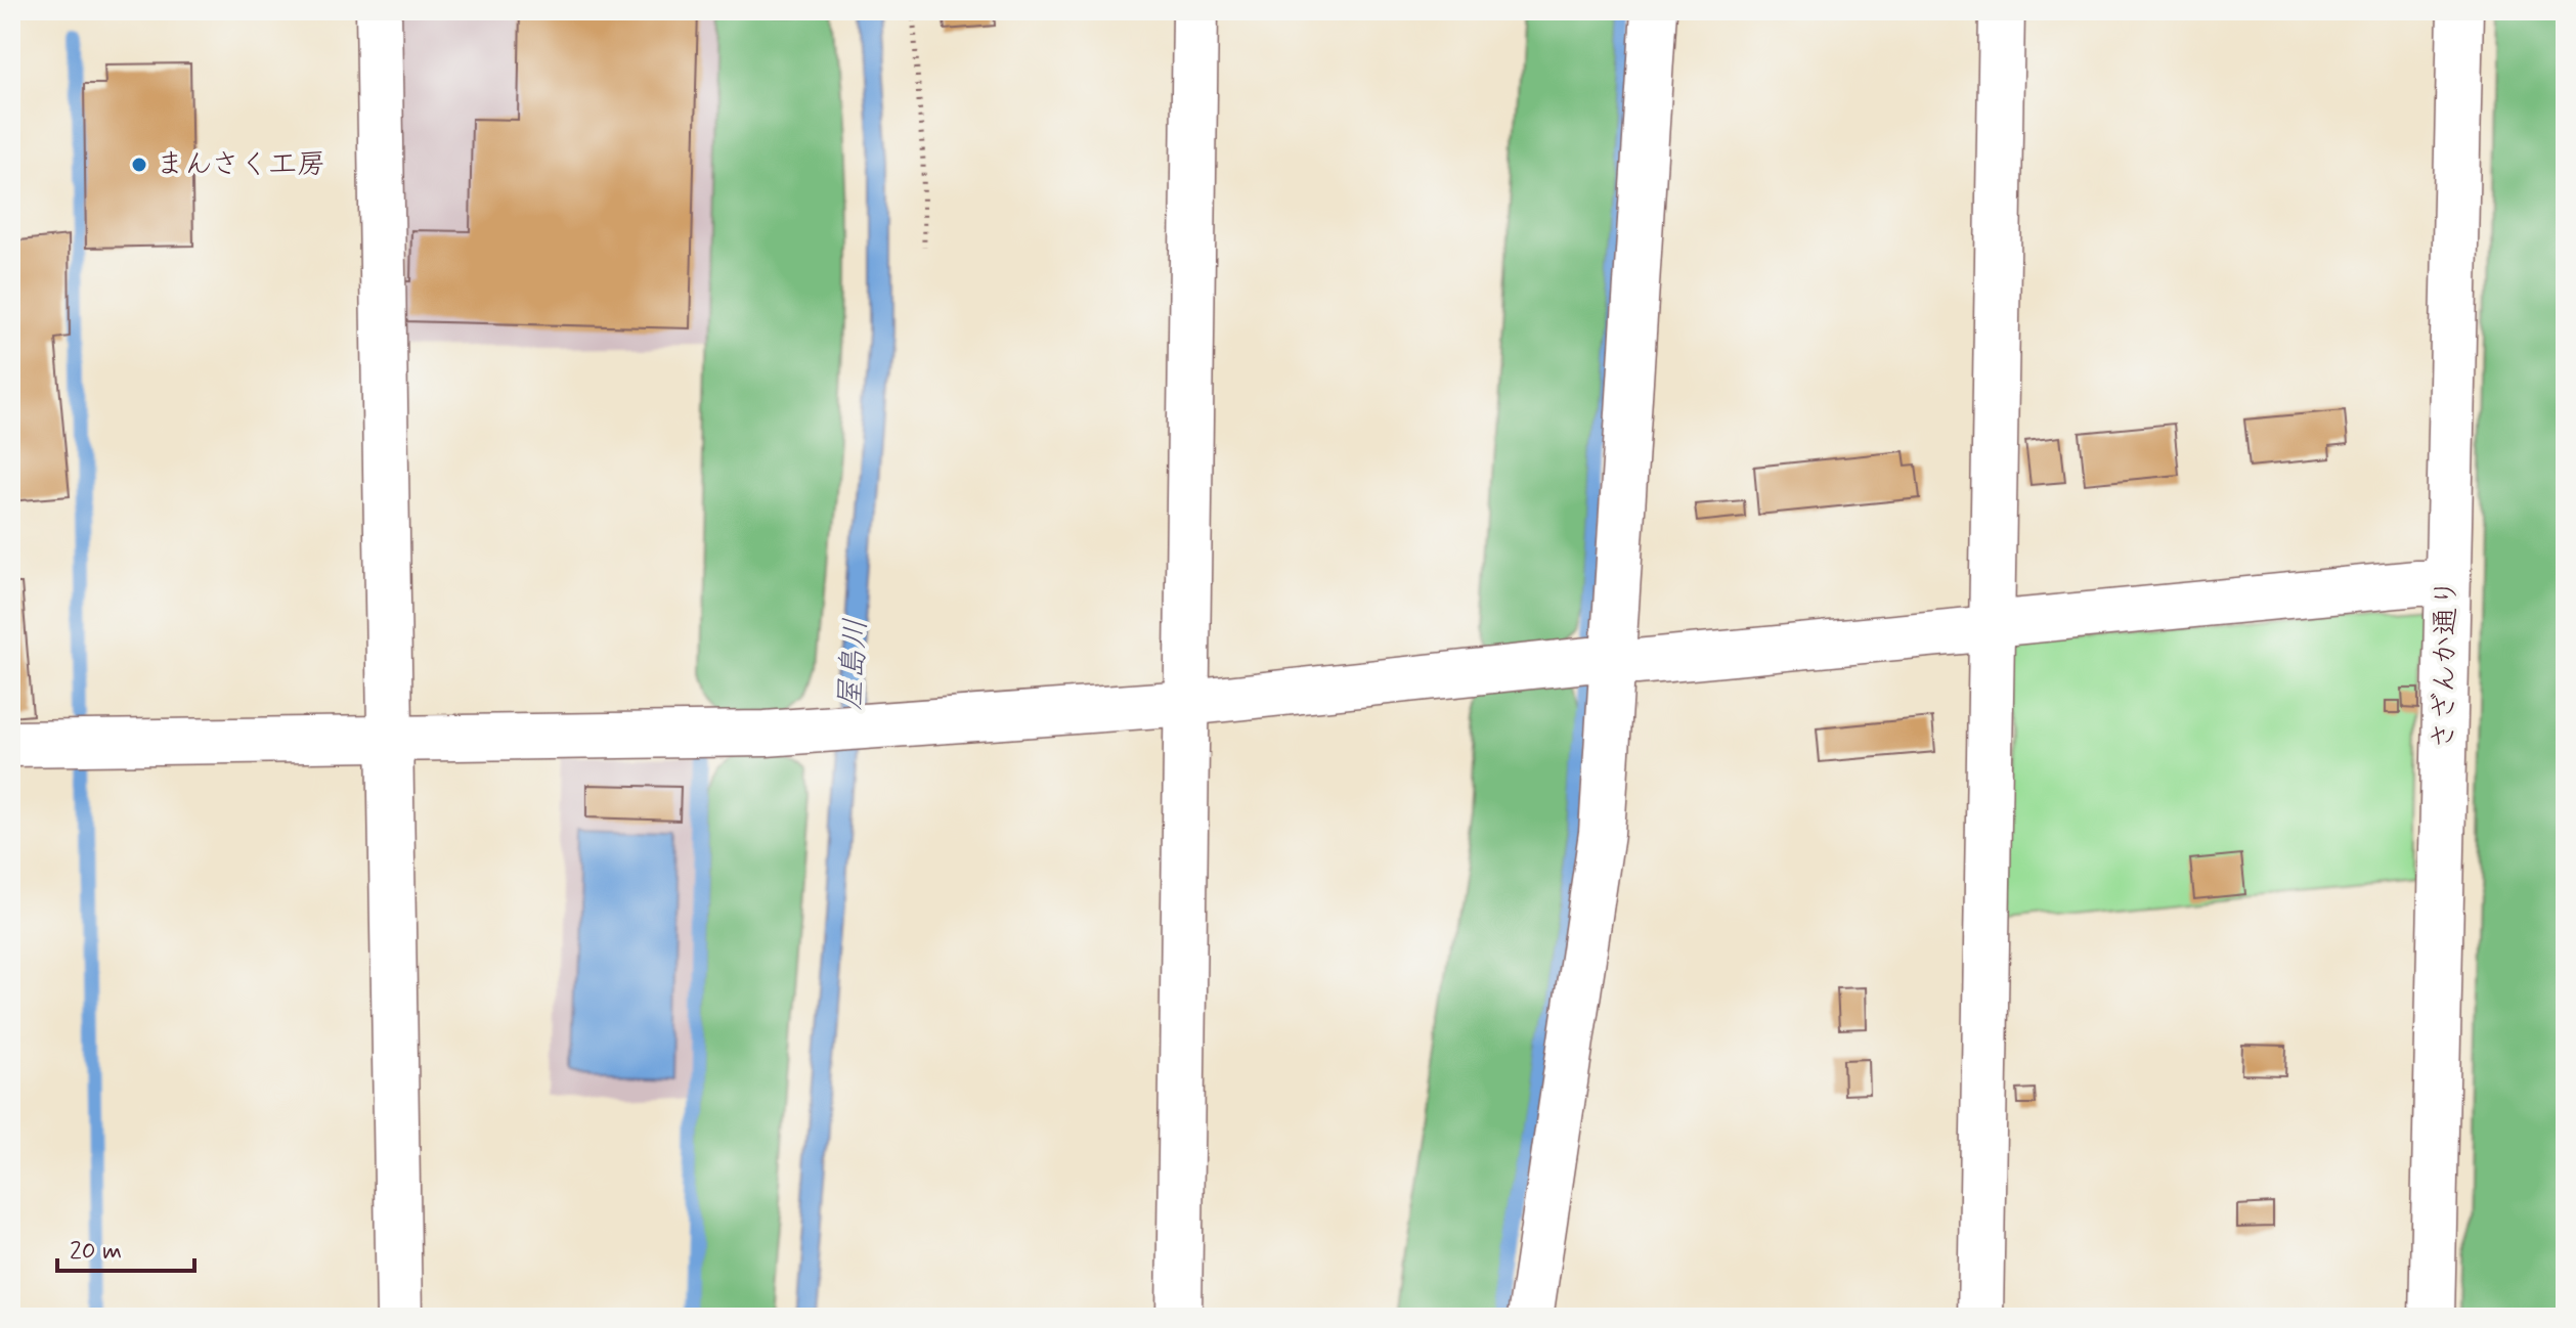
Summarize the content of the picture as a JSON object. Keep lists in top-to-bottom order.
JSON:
{
  "streets": {
    "street": ["さざんか通り"]
  },
  "water": ["屋島川"],
  "places": ["まんさく工房"],
  "scale_bar": "20 m"
}
